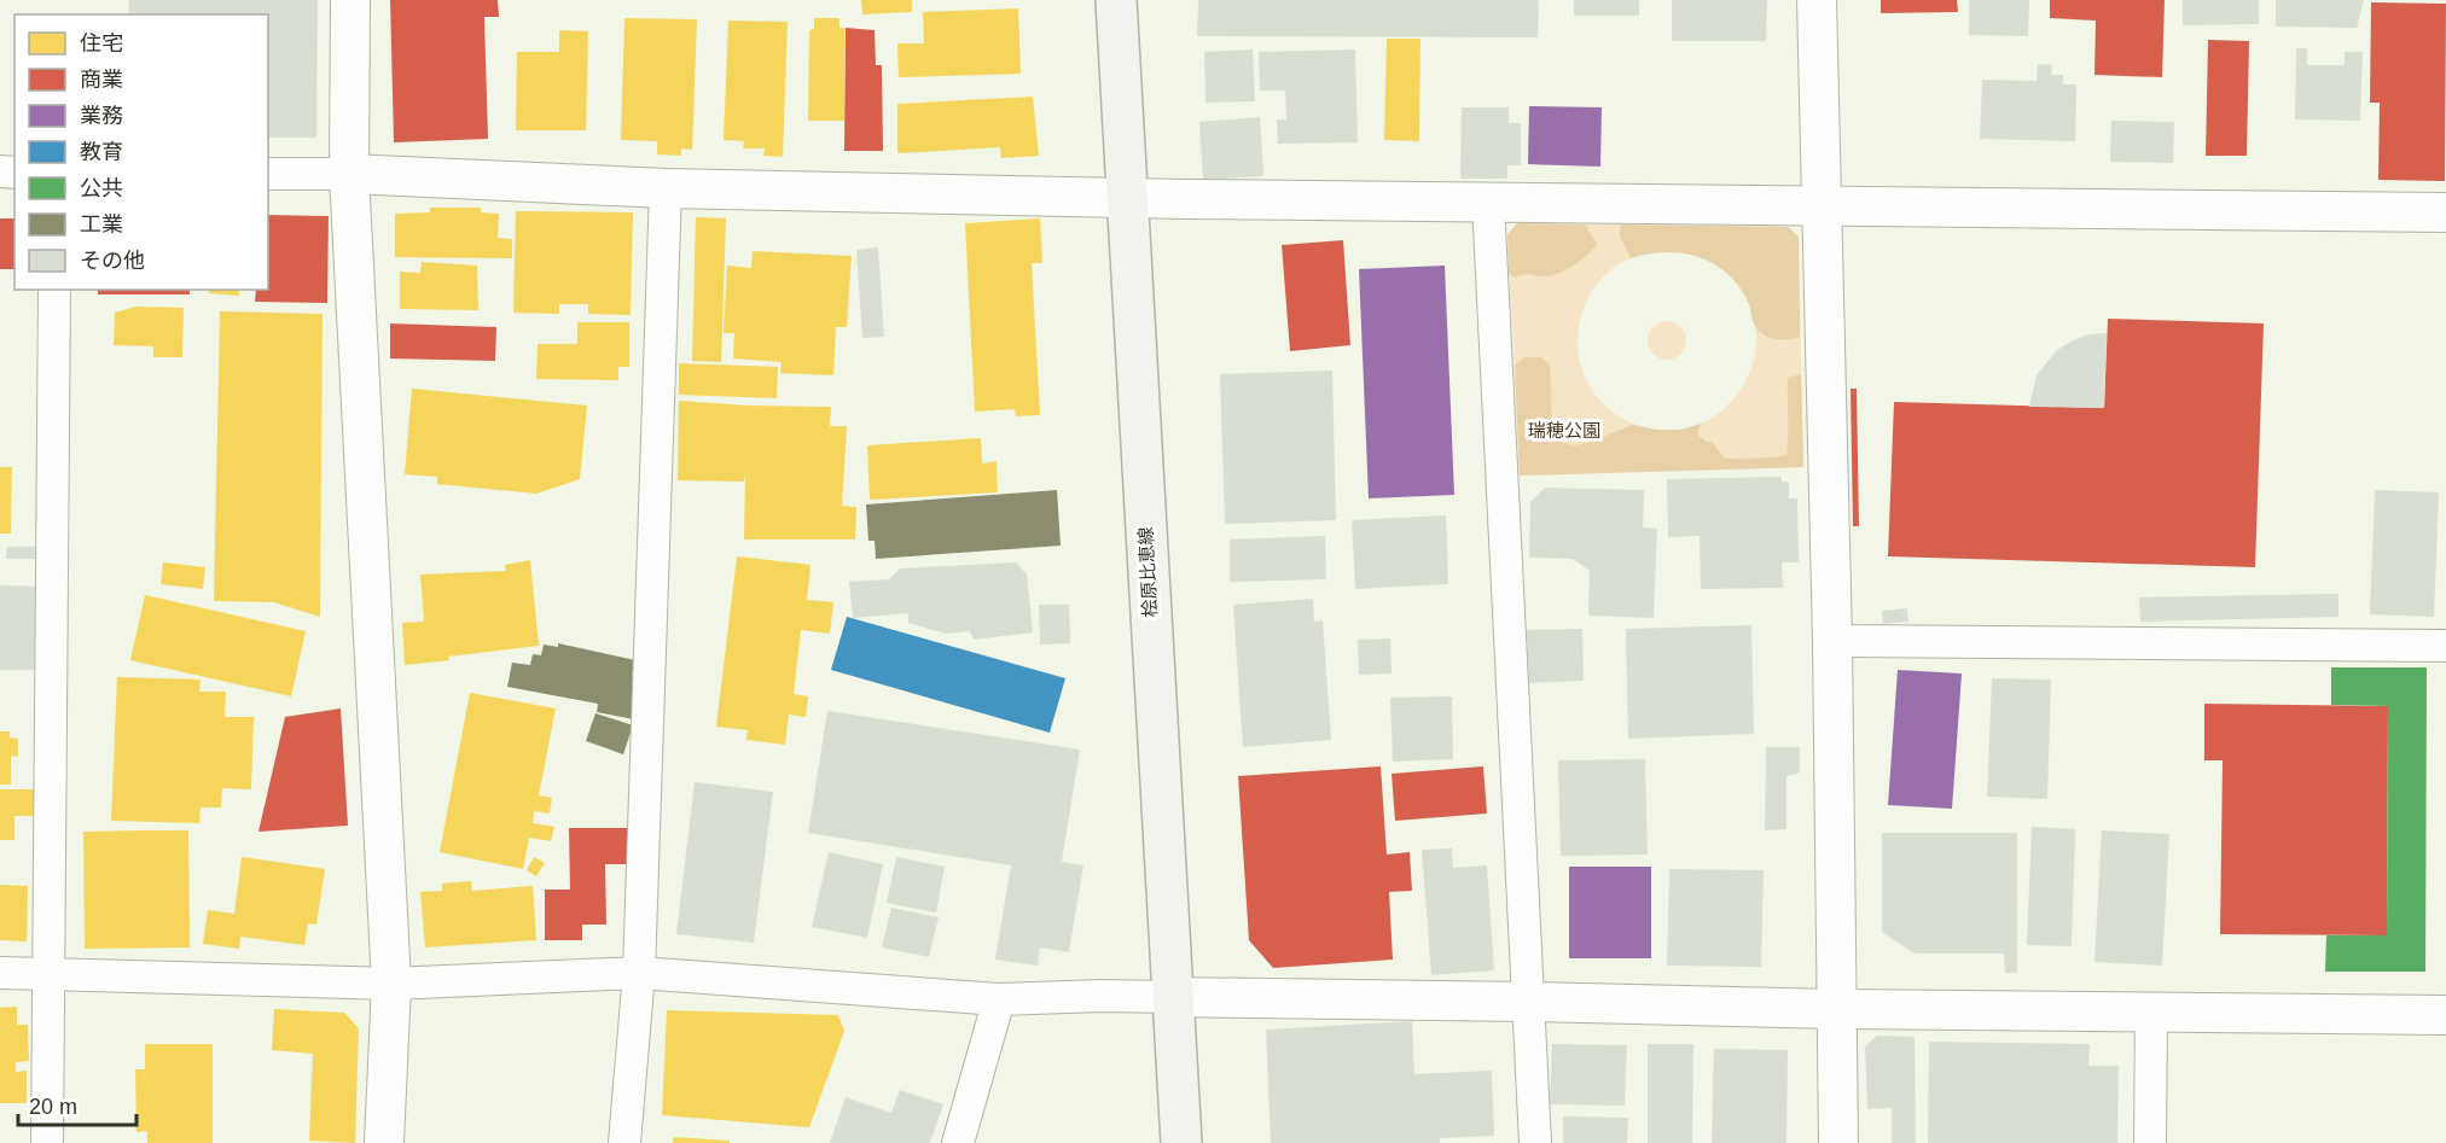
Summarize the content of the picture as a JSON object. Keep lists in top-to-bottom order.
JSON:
{
  "streets": {
    "main road": ["桧原比恵線"]
  },
  "parks": ["瑞穂公園"],
  "legend": [
    "住宅",
    "商業",
    "業務",
    "教育",
    "公共",
    "工業",
    "その他"
  ],
  "scale_bar": "20 m"
}
